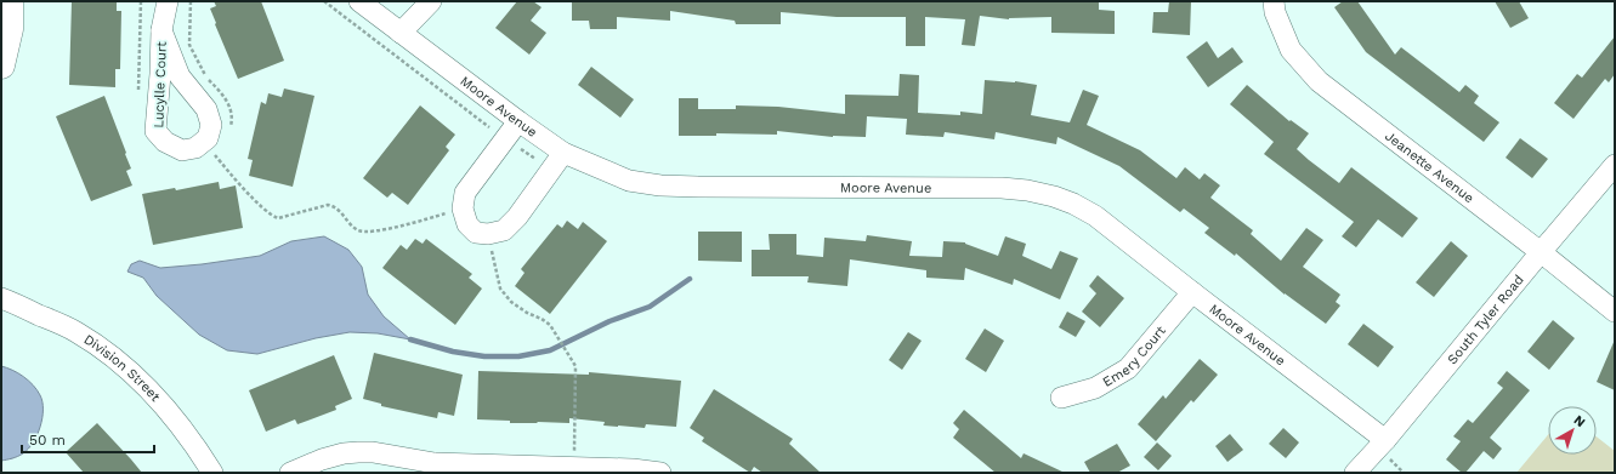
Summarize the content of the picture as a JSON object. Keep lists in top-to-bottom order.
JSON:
{
  "streets": {
    "street": [
      "Lucylle Court",
      "Moore Avenue",
      "Jeanette Avenue",
      "South Tyler Road",
      "Emery Court",
      "Division Street"
    ]
  },
  "crossings": [
    ["Moore Avenue", "South Tyler Road"],
    ["Moore Avenue", "Emery Court"],
    ["Jeanette Avenue", "South Tyler Road"]
  ],
  "scale_bar": "50 m",
  "north": "top right"
}
